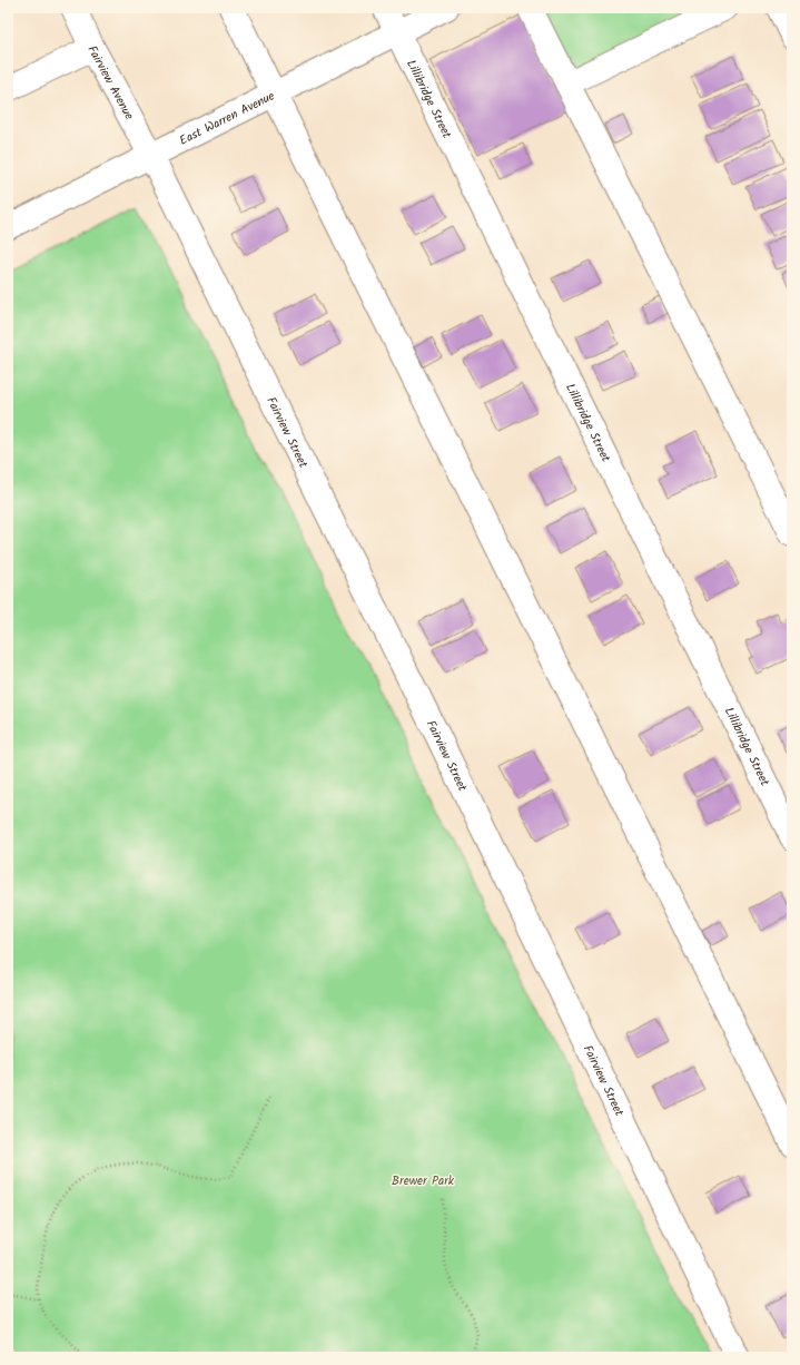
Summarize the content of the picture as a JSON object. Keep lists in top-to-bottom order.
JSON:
{
  "streets": {
    "street": [
      "Fairview Avenue",
      "Lillibridge Street",
      "East Warren Avenue",
      "Fairview Street"
    ]
  },
  "crossings": [
    ["Fairview Avenue", "East Warren Avenue"],
    ["Fairview Avenue", "Fairview Street"],
    ["Lillibridge Street", "East Warren Avenue"],
    ["East Warren Avenue", "Fairview Street"]
  ],
  "parks": ["Brewer Park"]
}
